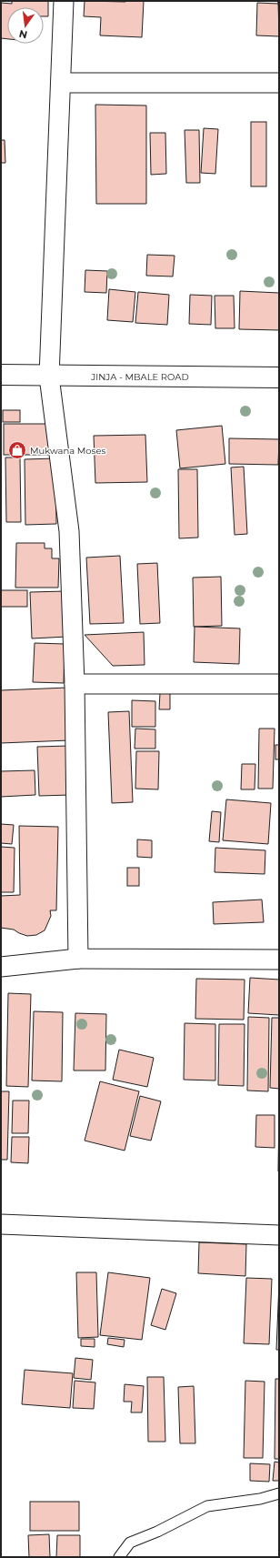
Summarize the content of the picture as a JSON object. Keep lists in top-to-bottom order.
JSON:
{
  "streets": {
    "main road": ["JINJA - MBALE ROAD"]
  },
  "places": {
    "shop": ["Mukwana Moses"]
  },
  "north": "bottom"
}
